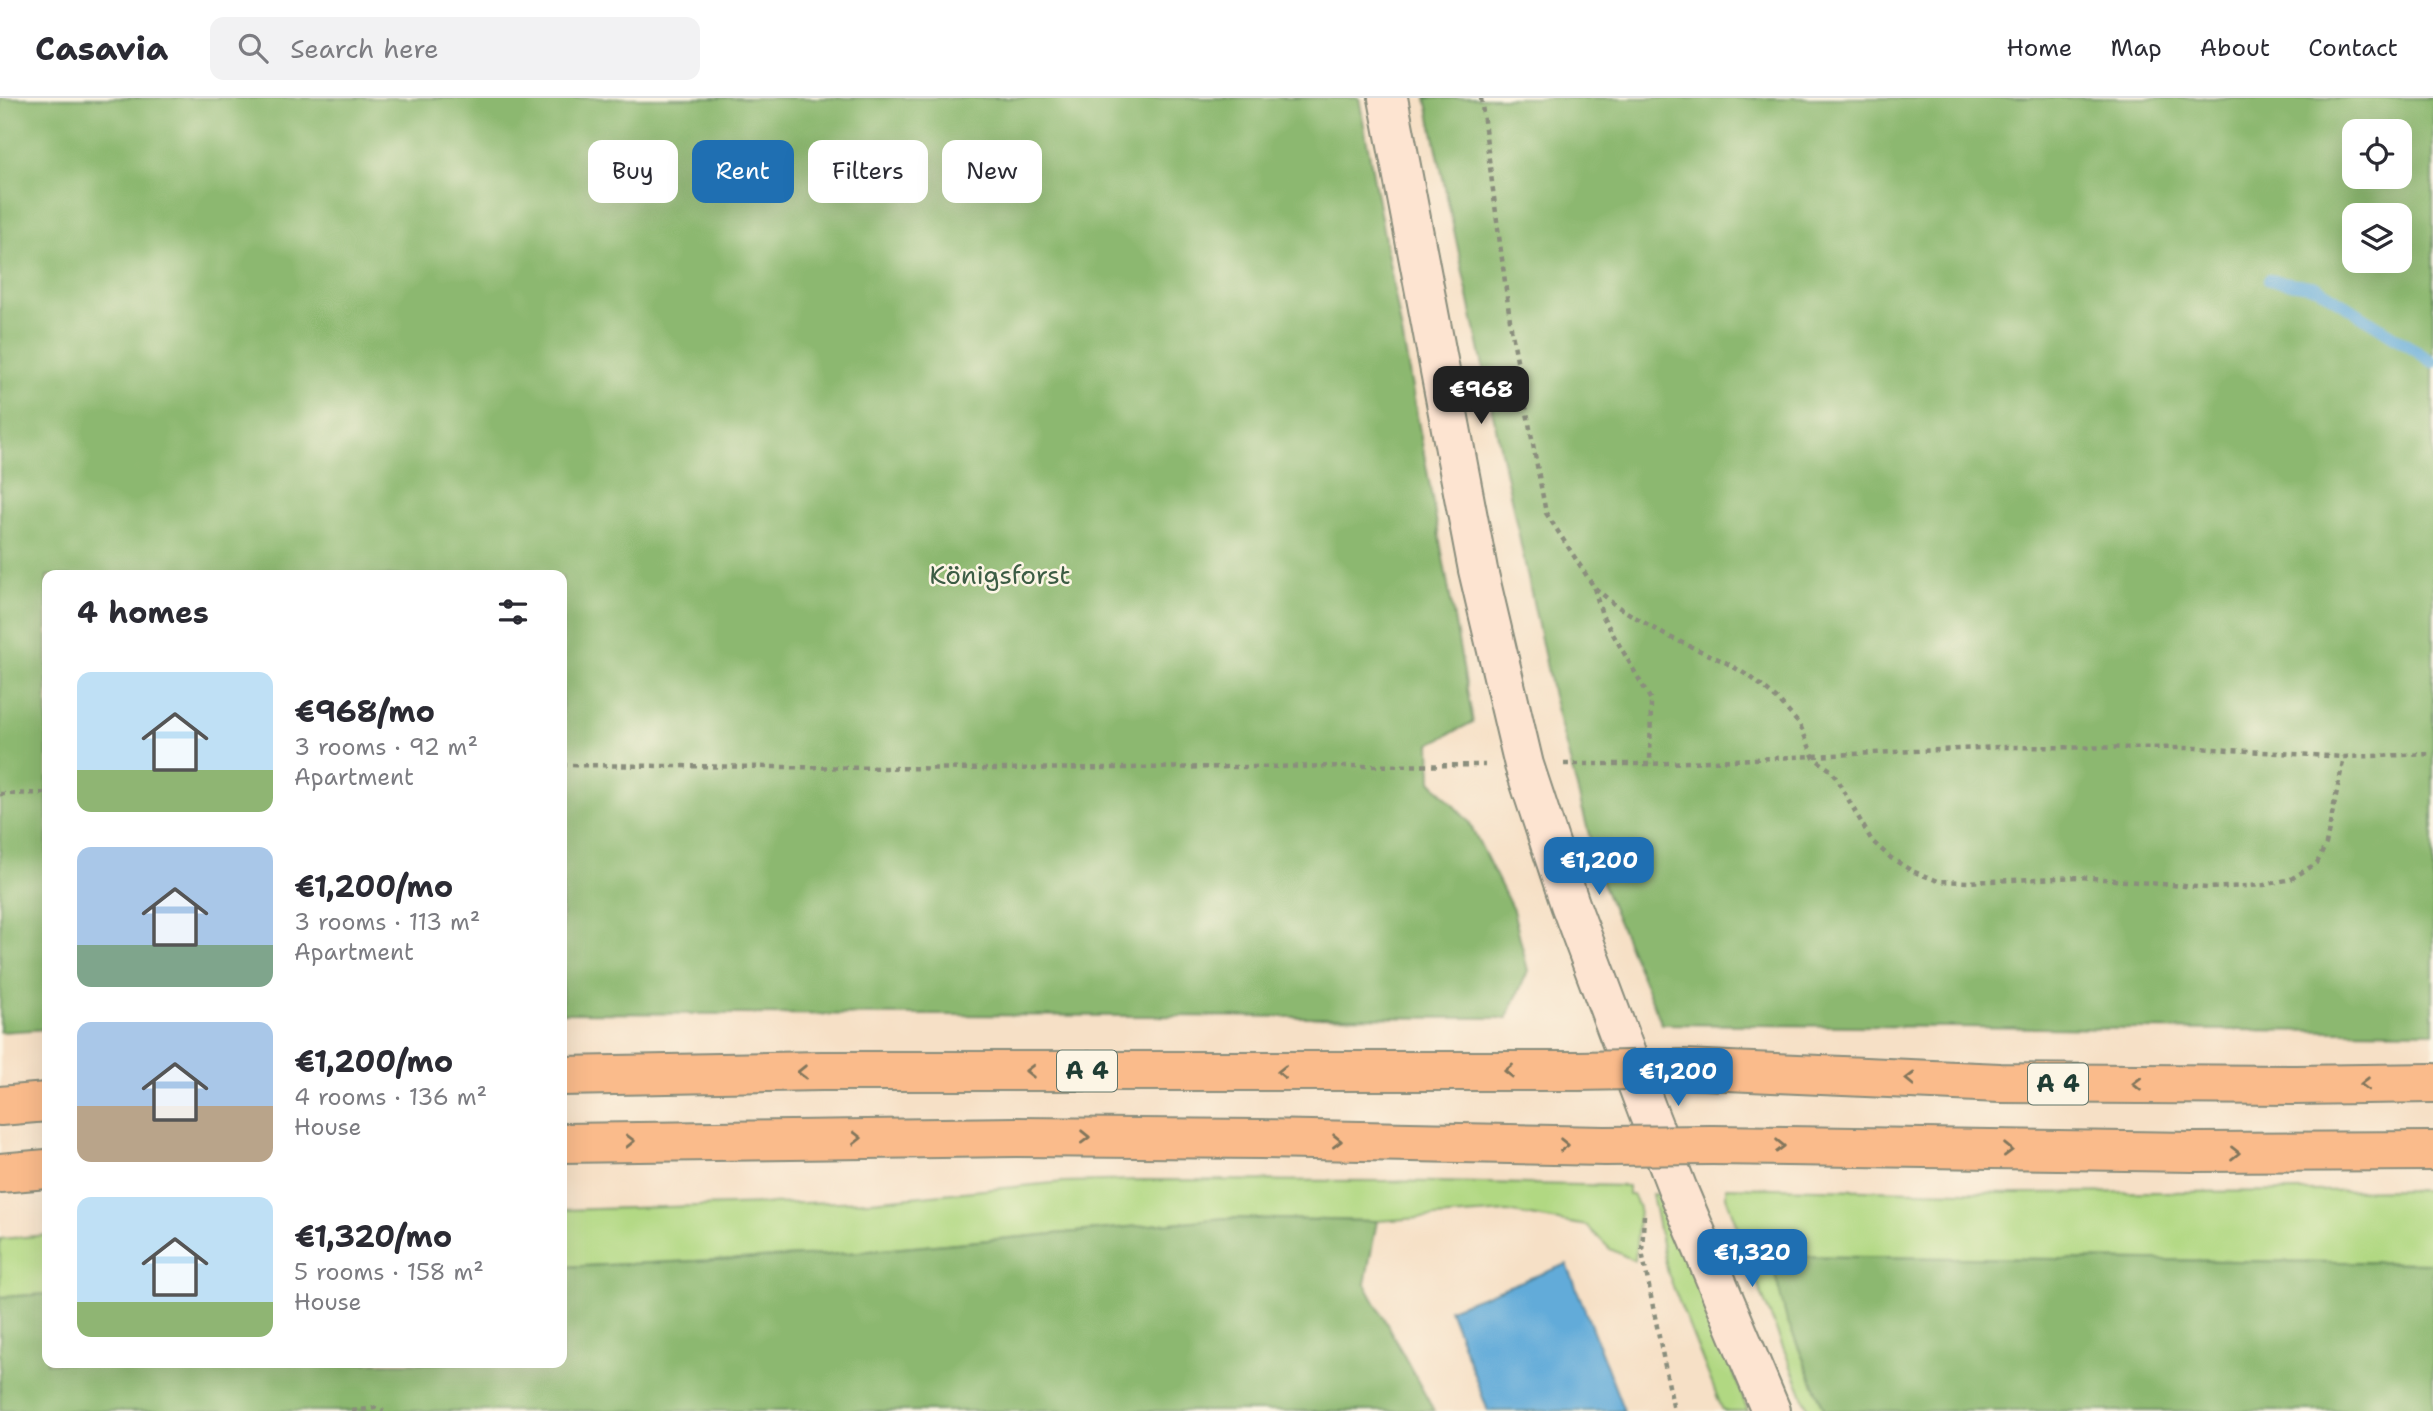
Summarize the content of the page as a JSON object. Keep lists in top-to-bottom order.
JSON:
{
  "streets": {
    "highway": ["A 4"]
  },
  "parks": ["Königsforst"],
  "page": {
    "header": "Casavia",
    "search": "Search here",
    "nav": [
      "Home",
      "Map",
      "About",
      "Contact"
    ],
    "chip": [
      "Buy",
      "Rent",
      "Filters",
      "New"
    ],
    "price": [
      "€968",
      "€1,200",
      "€1,200",
      "€1,320"
    ],
    "heading": "4 homes",
    "list": [
      {
        "name": "€968/mo",
        "note": "3 rooms · 92 m² · Apartment"
      },
      {
        "name": "€1,200/mo",
        "note": "3 rooms · 113 m² · Apartment"
      },
      {
        "name": "€1,200/mo",
        "note": "4 rooms · 136 m² · House"
      },
      {
        "name": "€1,320/mo",
        "note": "5 rooms · 158 m² · House"
      }
    ]
  }
}
